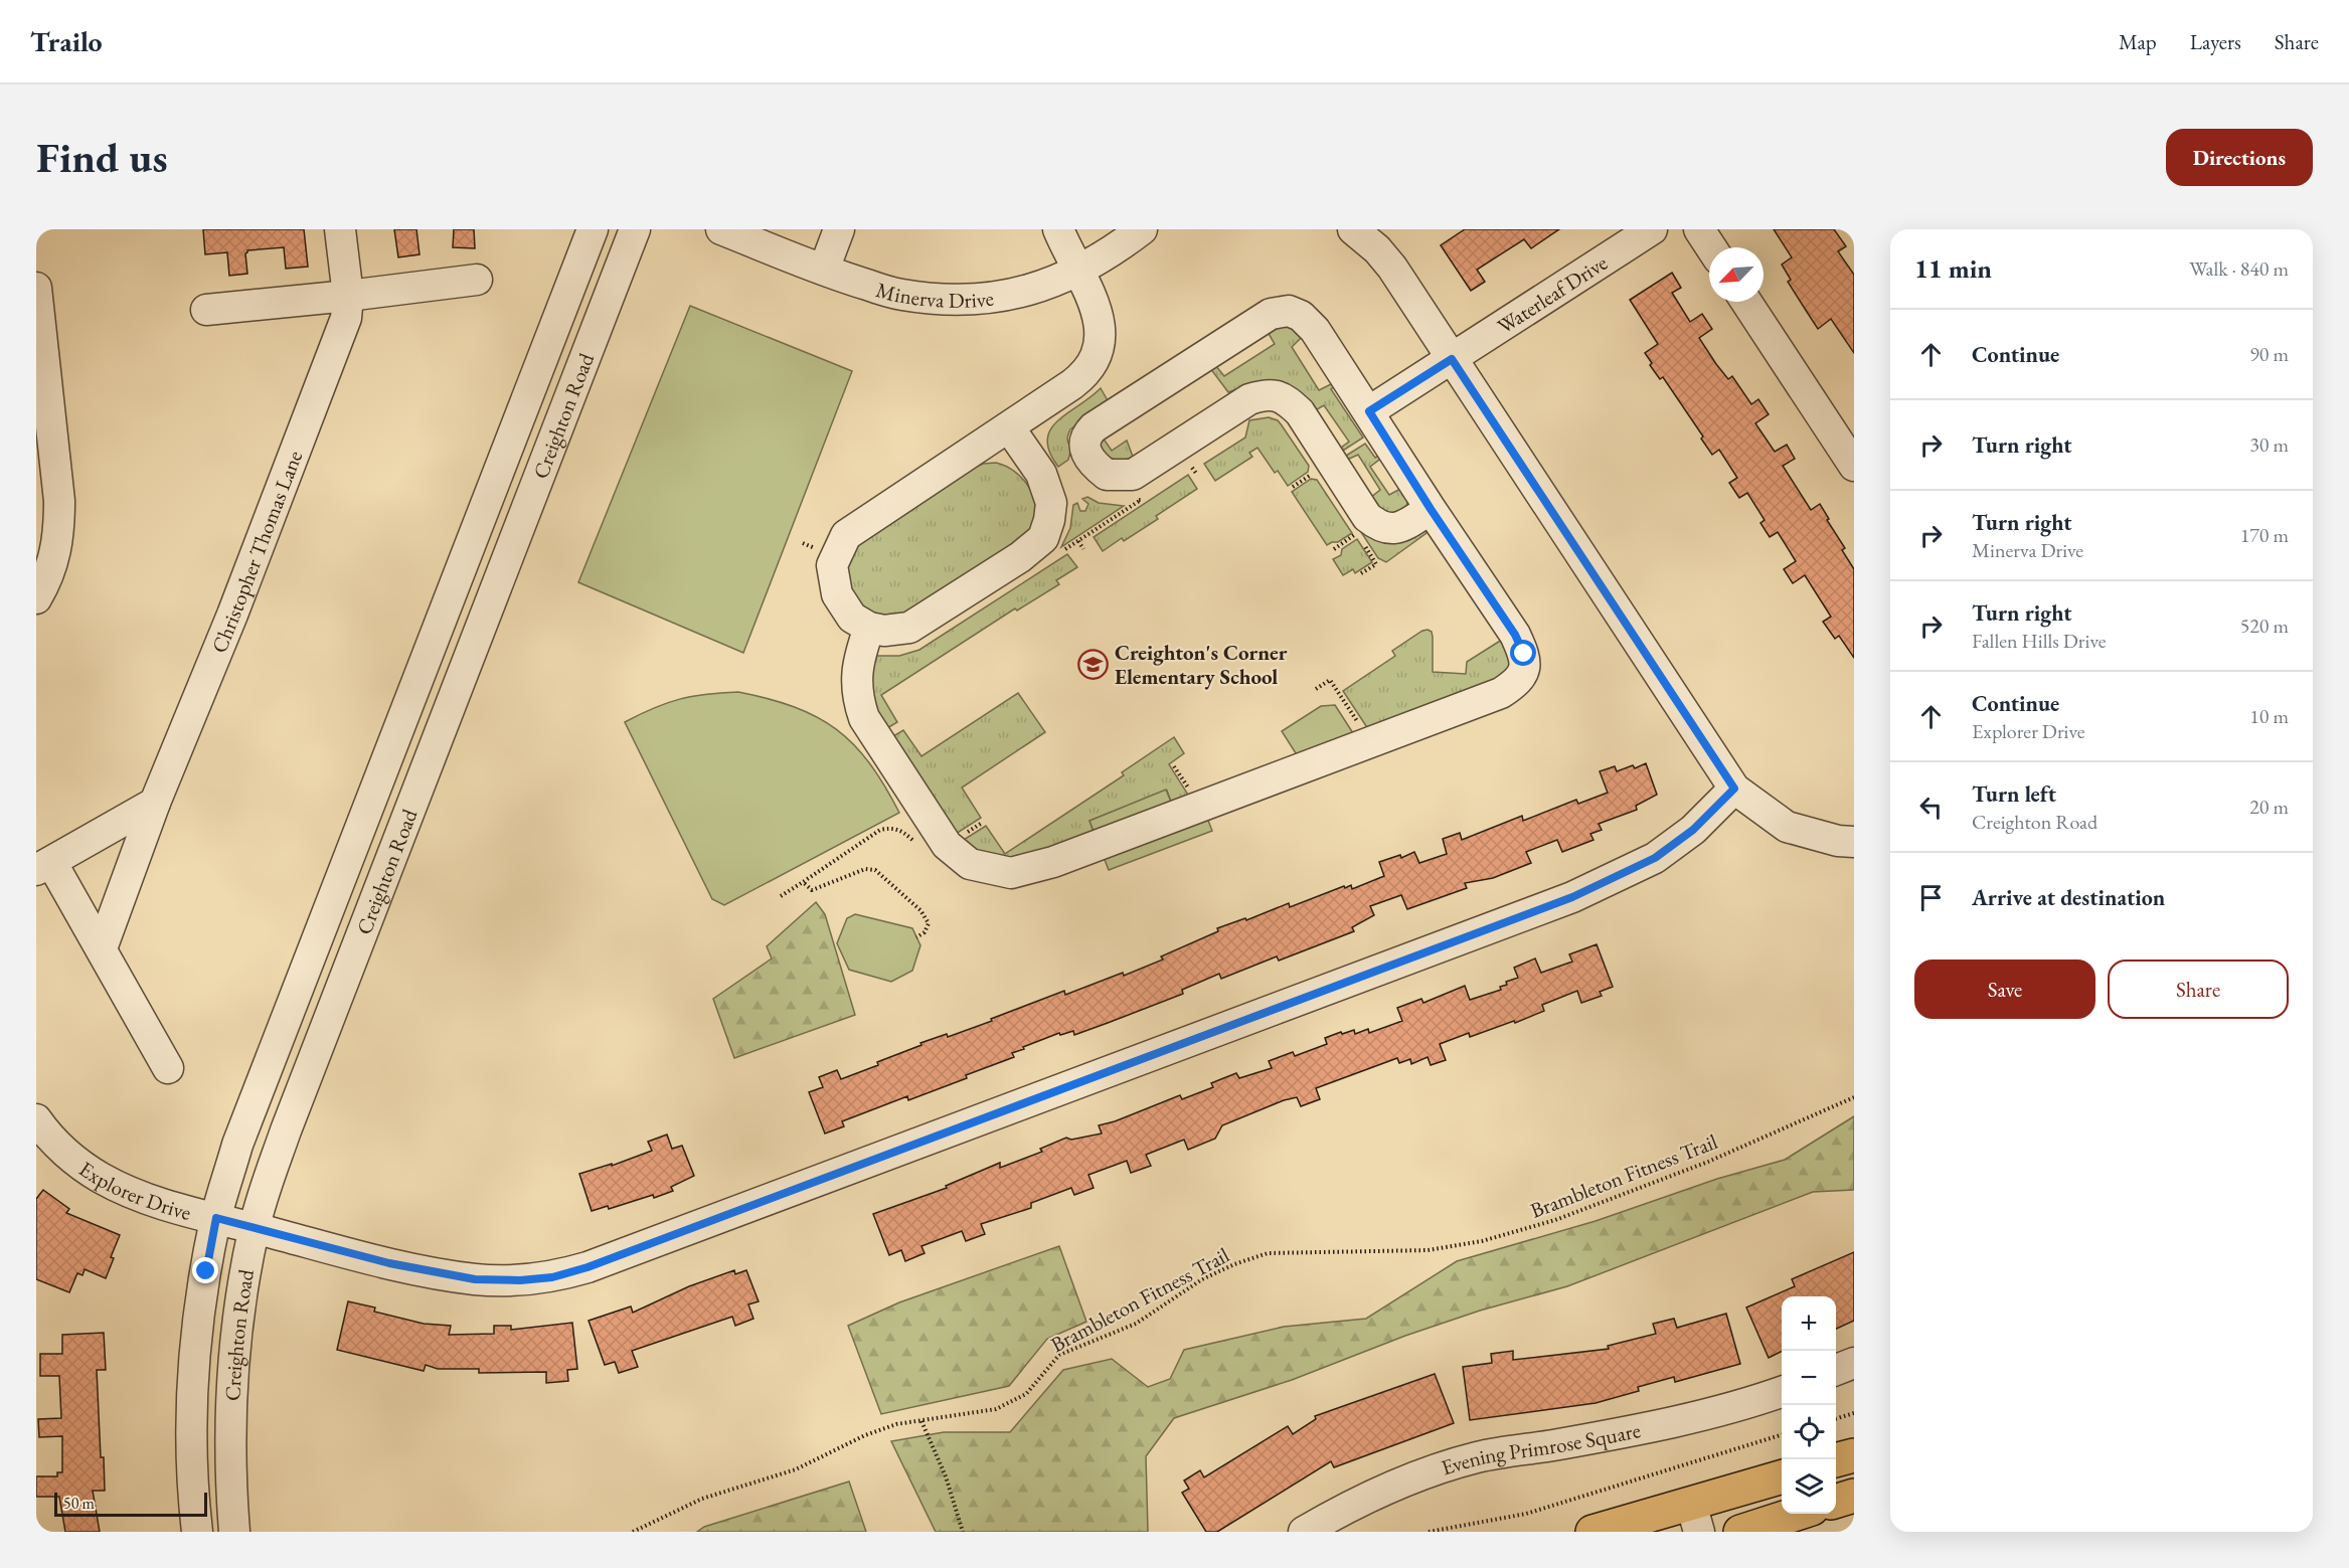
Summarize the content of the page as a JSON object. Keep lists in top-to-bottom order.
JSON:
{
  "streets": {
    "street": [
      "Minerva Drive",
      "Waterleaf Drive",
      "Creighton Road",
      "Christopher Thomas Lane",
      "Explorer Drive",
      "Evening Primrose Square"
    ],
    "path": ["Brambleton Fitness Trail"]
  },
  "crossings": [
    ["Creighton Road", "Explorer Drive"]
  ],
  "places": {
    "school or university": ["Creighton's Corner Elementary School"]
  },
  "scale_bar": "50 m",
  "north": "bottom left",
  "page": {
    "header": "Trailo",
    "nav": ["Map", "Layers", "Share"],
    "buttons": [
      "Directions",
      ["Save", "Share"]
    ],
    "title": "Find us",
    "heading": ["11 min", "Walk · 840 m"],
    "list": [
      ["Continue", "90 m"],
      ["Turn right", "30 m"],
      ["Turn right", "Minerva Drive", "170 m"],
      ["Turn right", "Fallen Hills Drive", "520 m"],
      ["Continue", "Explorer Drive", "10 m"],
      ["Turn left", "Creighton Road", "20 m"],
      "Arrive at destination"
    ],
    "map_buttons": ["+", "−"],
    "scale": "50 m"
  }
}
